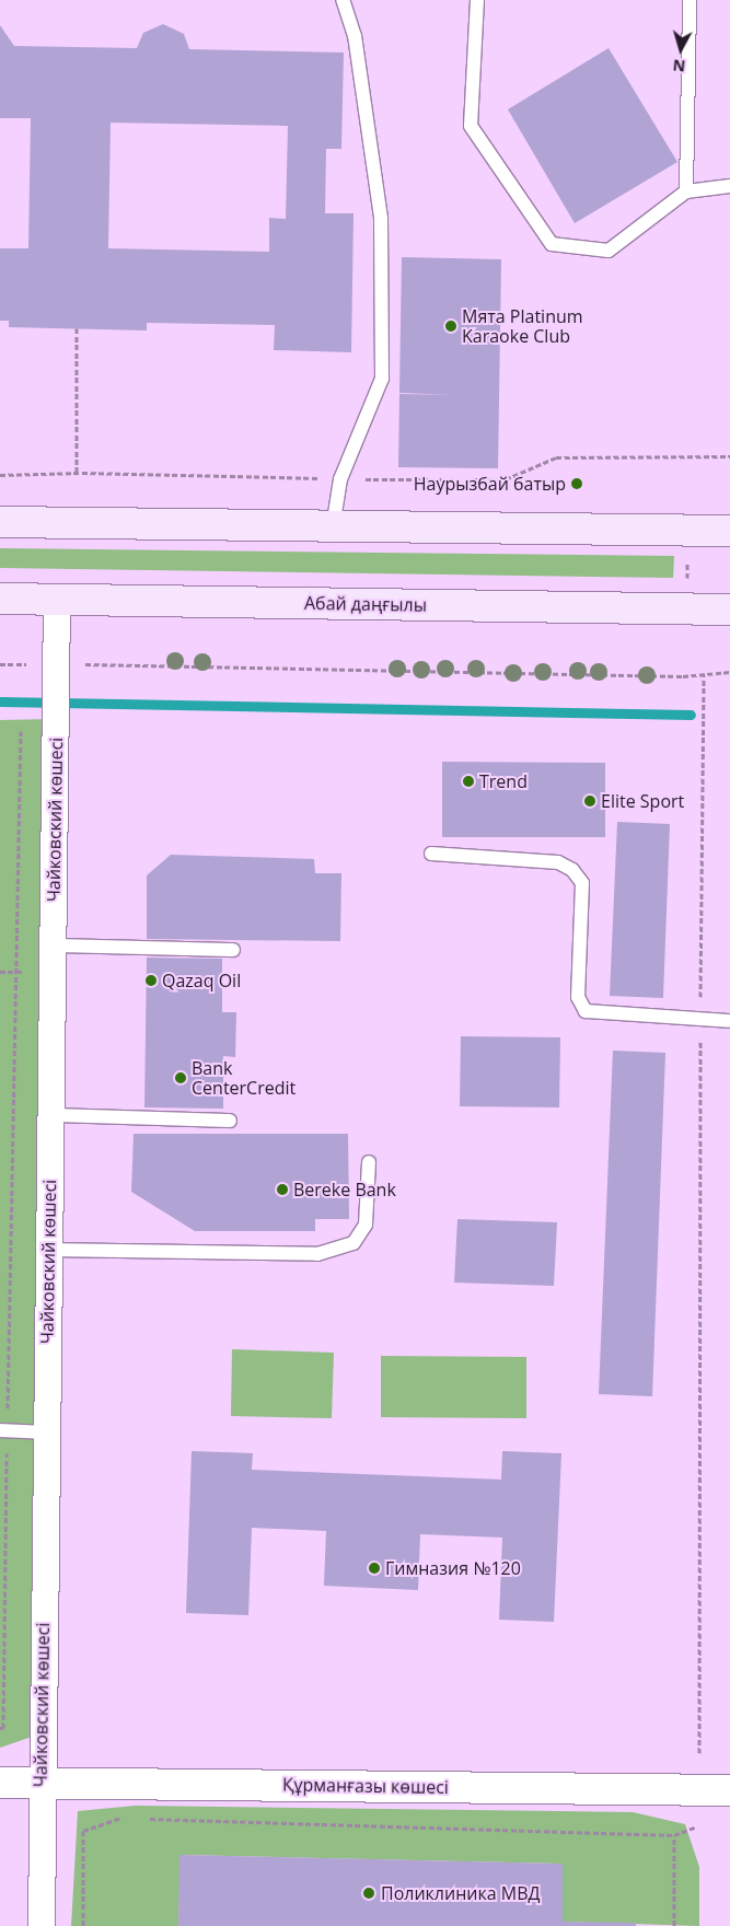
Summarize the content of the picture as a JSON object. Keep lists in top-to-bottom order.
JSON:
{
  "streets": {
    "main road": ["Абай даңғылы"],
    "street": ["Чайковский көшесі", "Құрманғазы көшесі"]
  },
  "crossings": [
    ["Абай даңғылы", "Чайковский көшесі"],
    ["Чайковский көшесі", "Құрманғазы көшесі"]
  ],
  "places": [
    "Мята Platinum Karaoke Club",
    "Наурызбай батыр",
    "Trend",
    "Elite Sport",
    "Qazaq Oil",
    "Bank CenterCredit",
    "Bereke Bank",
    "Гимназия №120",
    "Поликлиника МВД"
  ],
  "north": "bottom"
}
